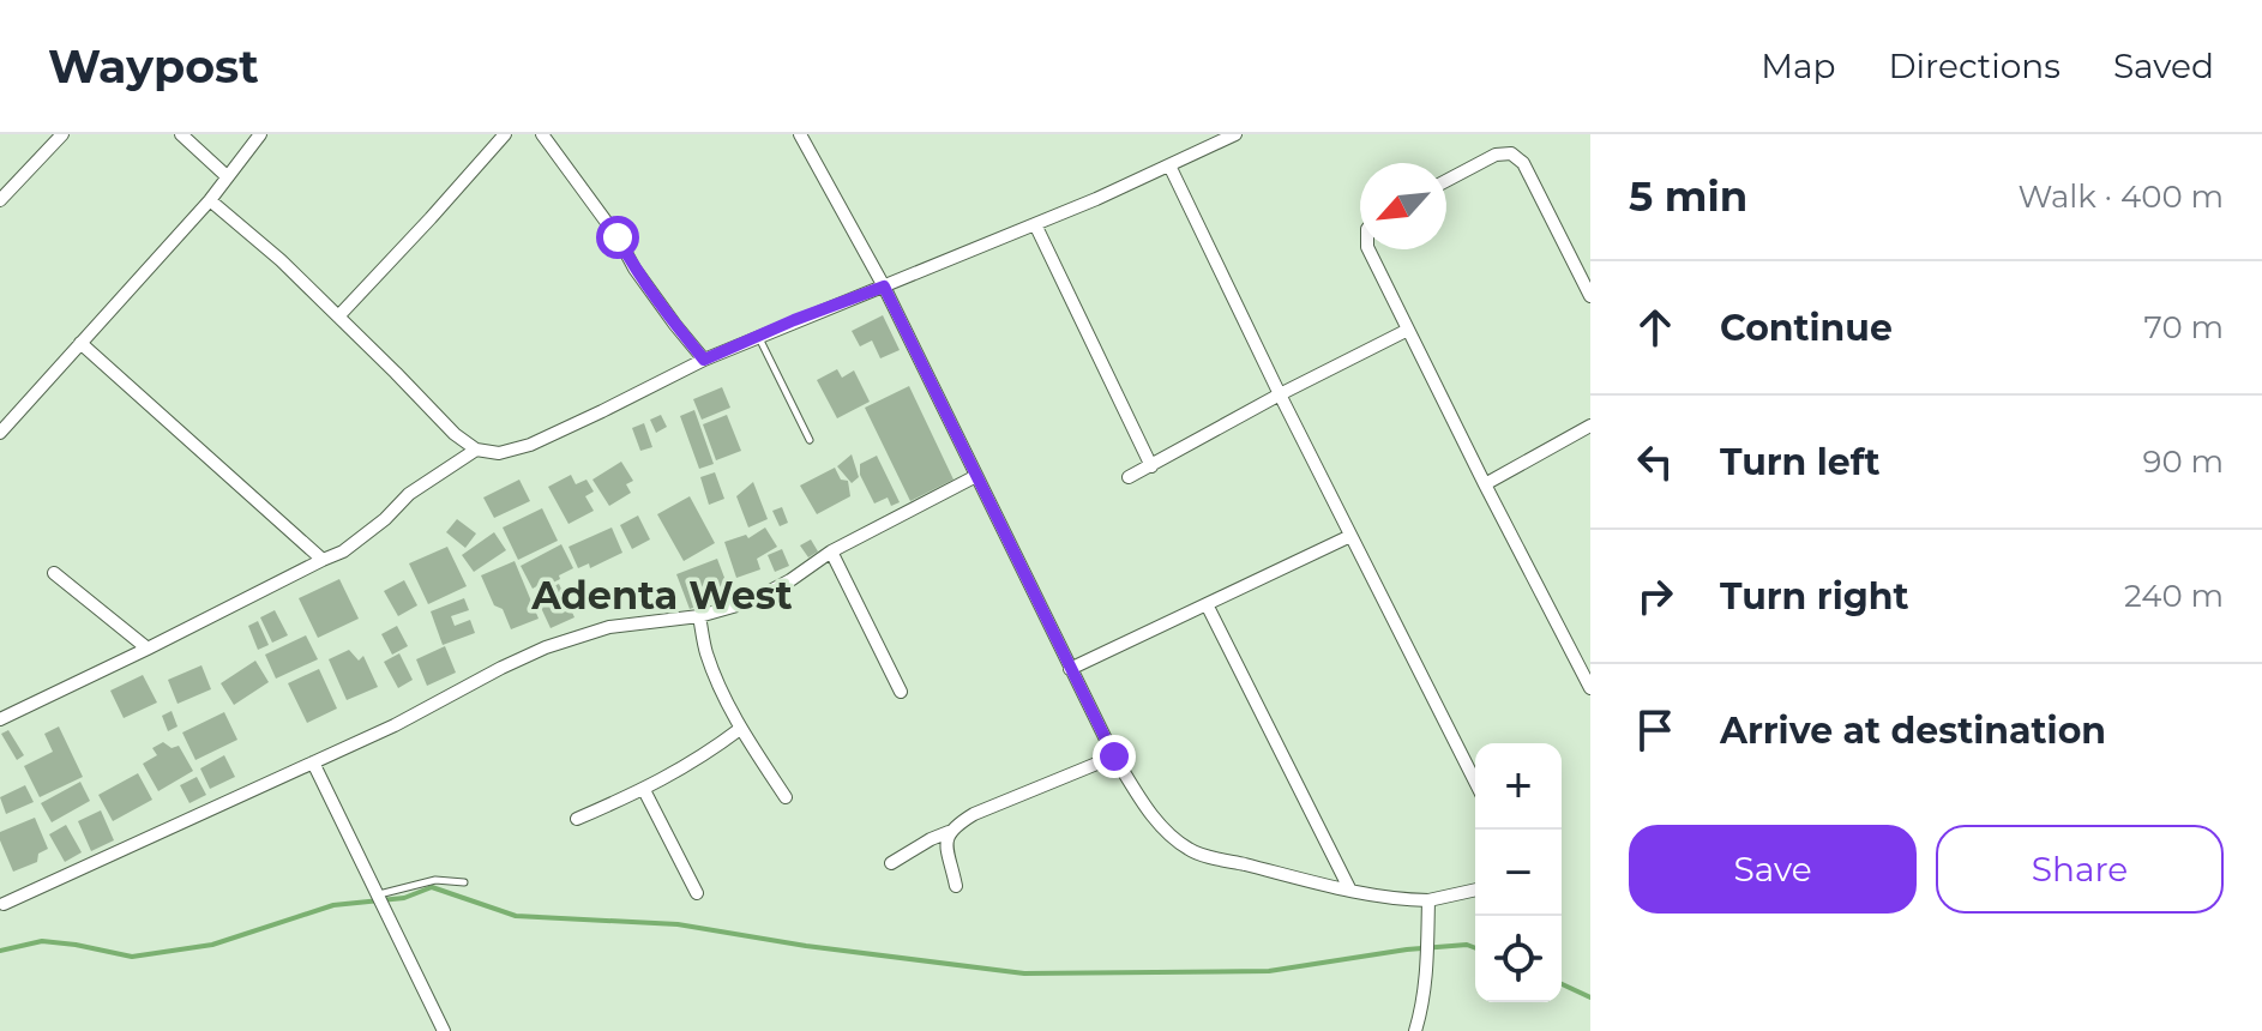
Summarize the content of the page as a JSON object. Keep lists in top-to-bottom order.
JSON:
{
  "districts": ["Adenta West"],
  "north": "bottom left",
  "page": {
    "header": "Waypost",
    "nav": ["Map", "Directions", "Saved"],
    "heading": ["5 min", "Walk · 400 m"],
    "list": [
      ["Continue", "70 m"],
      ["Turn left", "90 m"],
      ["Turn right", "240 m"],
      "Arrive at destination"
    ],
    "map_buttons": ["+", "−"],
    "buttons": ["Save", "Share"]
  }
}
